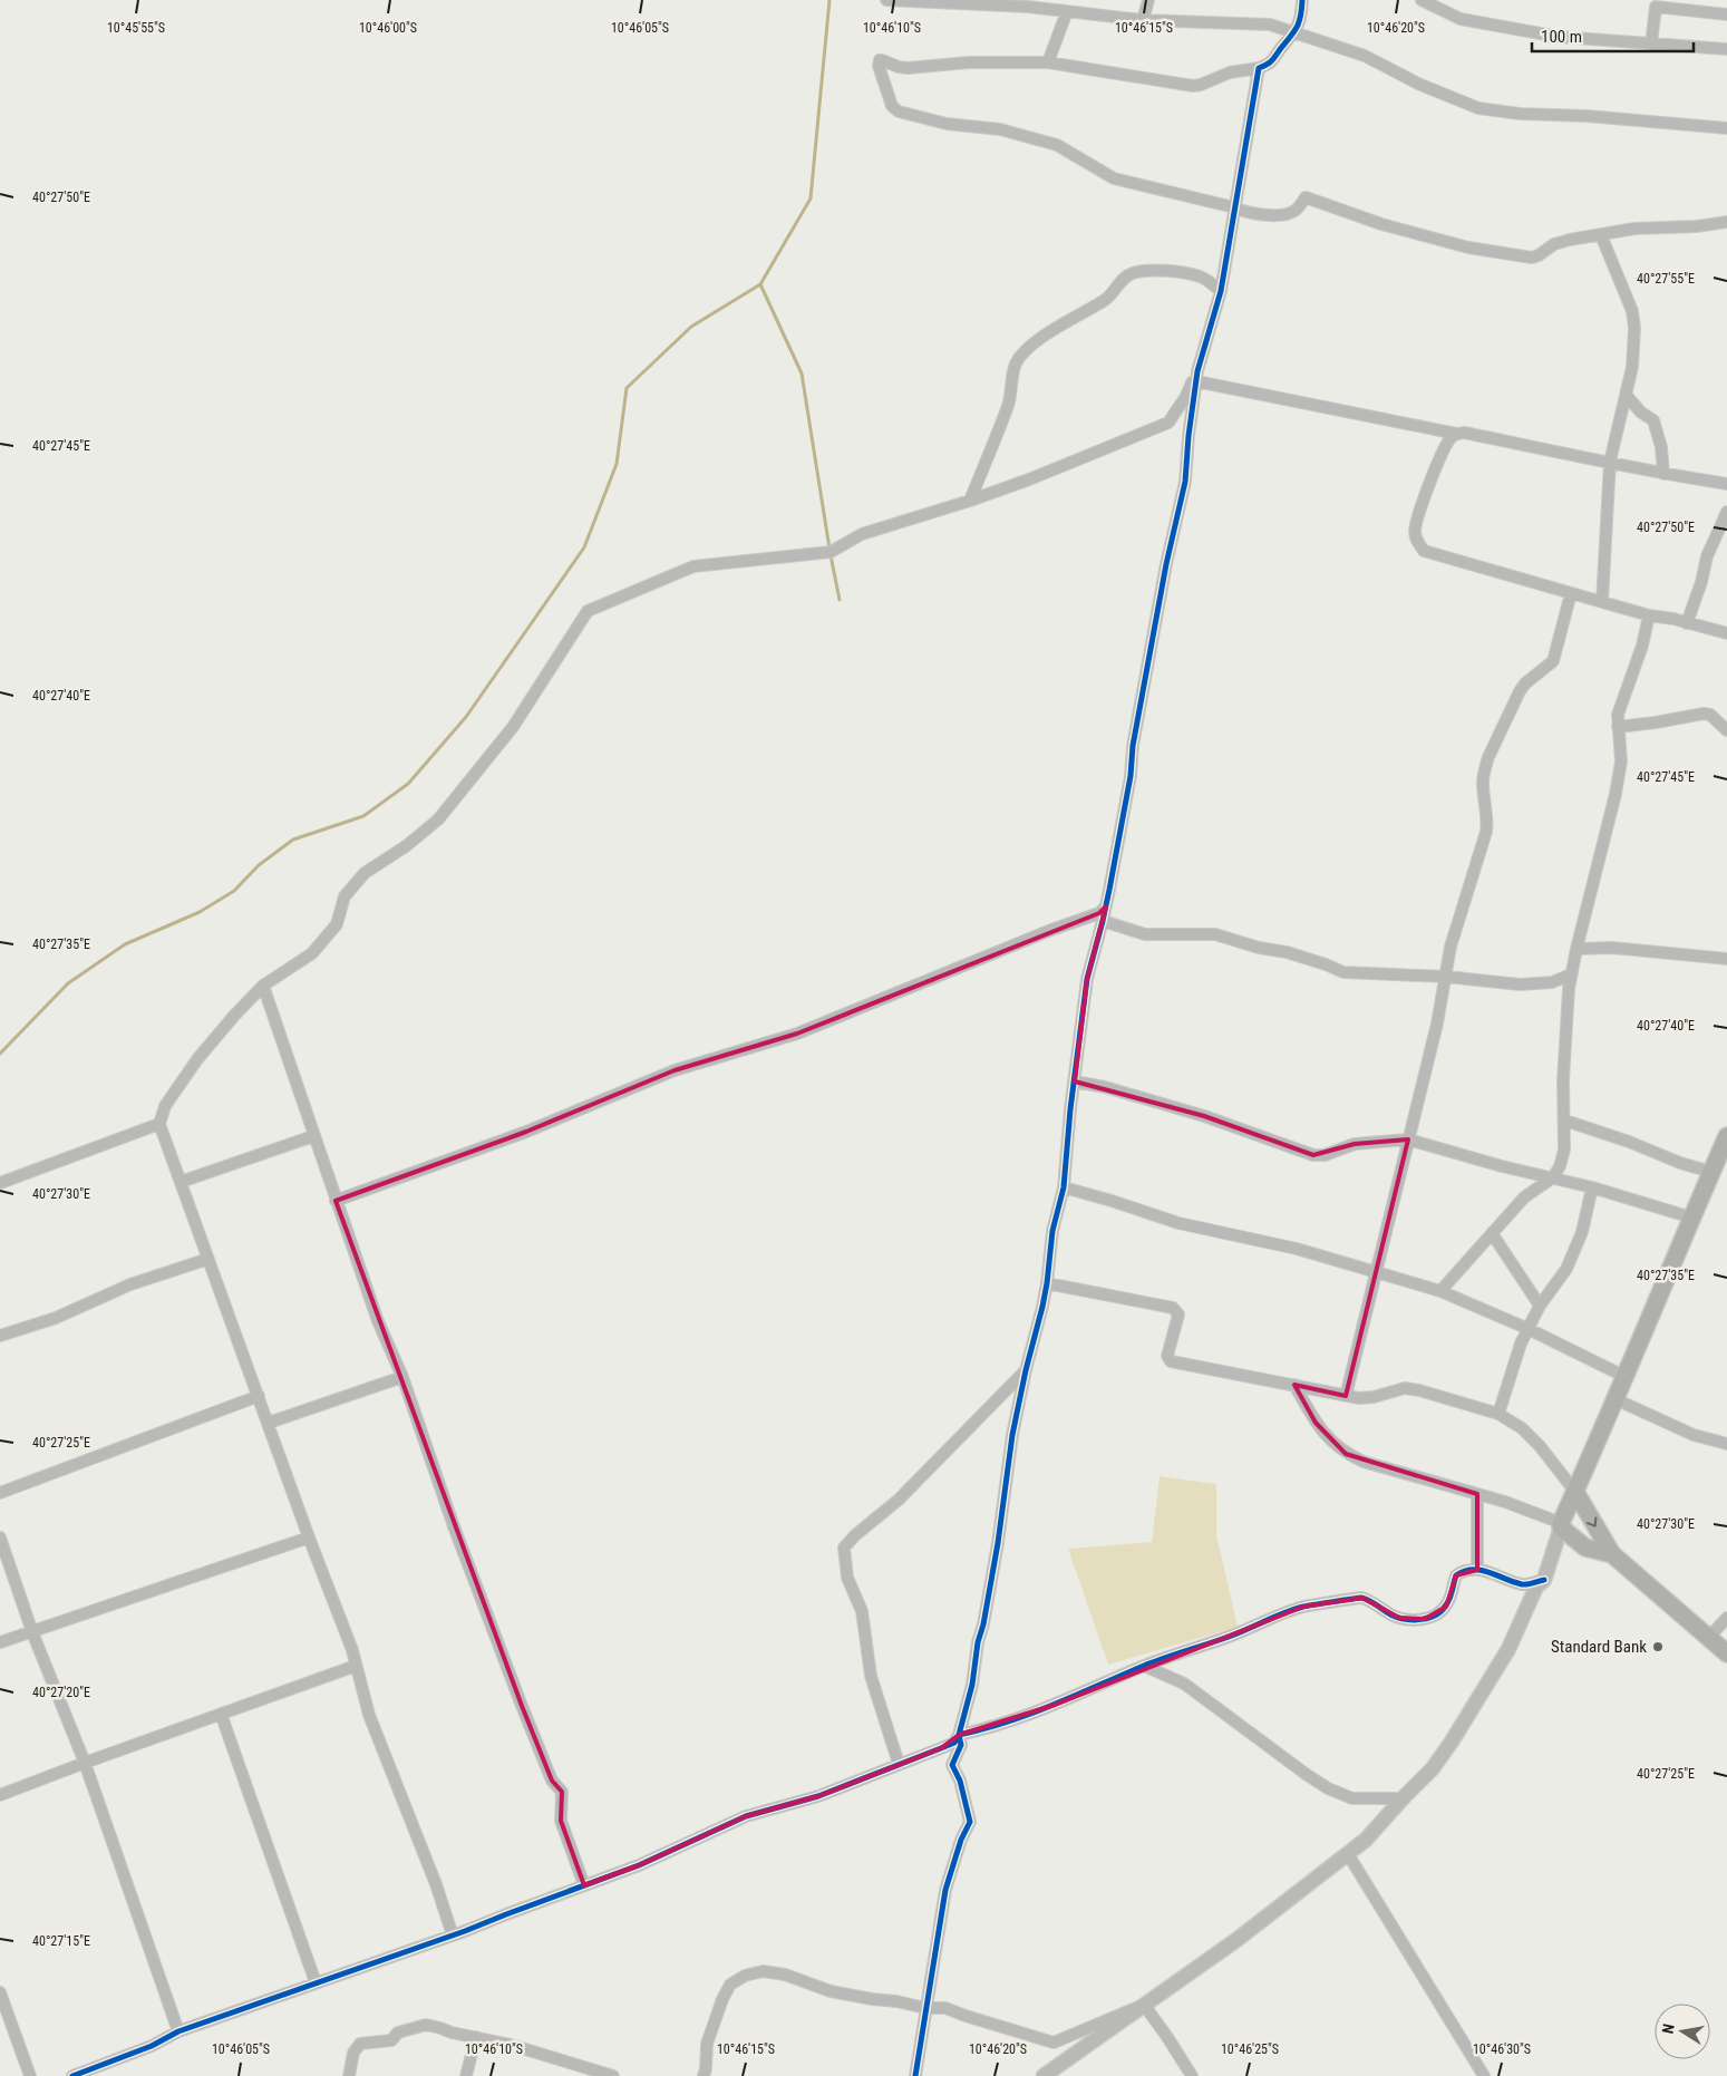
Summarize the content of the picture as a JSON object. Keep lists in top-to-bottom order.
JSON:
{
  "places": ["Standard Bank"],
  "scale_bar": "100 m",
  "north": "left",
  "coordinates": [
    "10°45'55\"S",
    "10°46'00\"S",
    "10°46'05\"S",
    "10°46'10\"S",
    "10°46'15\"S",
    "10°46'20\"S",
    "40°27'50\"E",
    "40°27'55\"E",
    "40°27'45\"E",
    "40°27'40\"E",
    "40°27'35\"E",
    "40°27'30\"E",
    "40°27'25\"E",
    "40°27'20\"E",
    "40°27'15\"E",
    "10°46'25\"S",
    "10°46'30\"S"
  ]
}
